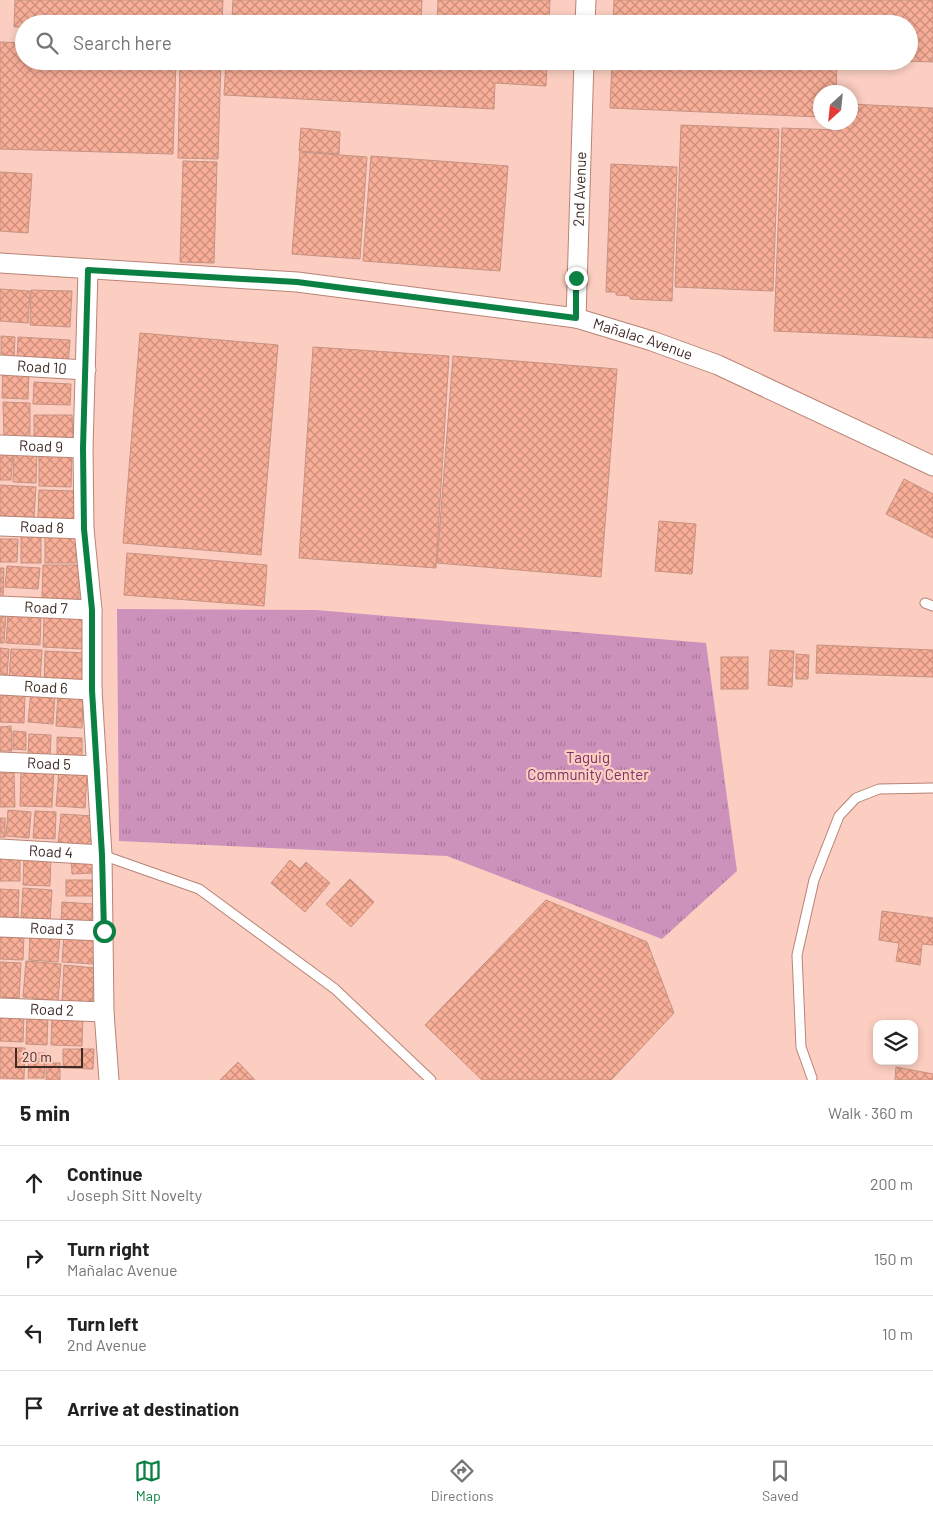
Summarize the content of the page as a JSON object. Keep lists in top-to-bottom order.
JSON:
{
  "streets": {
    "street": [
      "2nd Avenue",
      "Mañalac Avenue",
      "Road 10",
      "Road 9",
      "Road 8",
      "Road 7",
      "Road 6",
      "Road 5",
      "Road 4",
      "Road 3",
      "Road 2"
    ]
  },
  "crossings": [
    ["2nd Avenue", "Mañalac Avenue"]
  ],
  "parks": ["Taguig Community Center"],
  "scale_bar": "20 m",
  "north": "bottom left",
  "page": {
    "search": "Search here",
    "scale": "20 m",
    "heading": ["5 min", "Walk · 360 m"],
    "list": [
      ["Continue", "Joseph Sitt Novelty", "200 m"],
      ["Turn right", "Mañalac Avenue", "150 m"],
      ["Turn left", "2nd Avenue", "10 m"],
      "Arrive at destination"
    ],
    "nav": ["Map", "Directions", "Saved"]
  }
}
